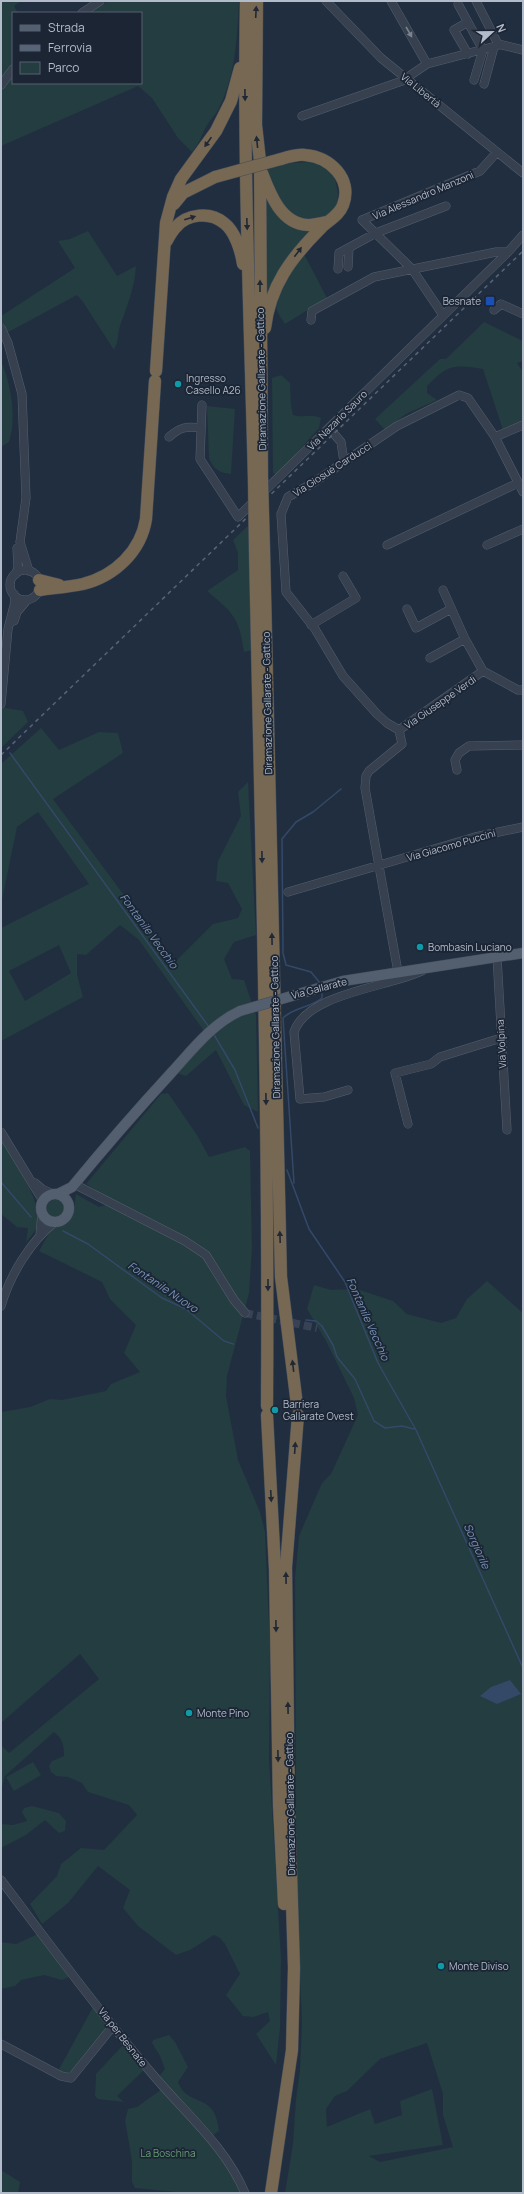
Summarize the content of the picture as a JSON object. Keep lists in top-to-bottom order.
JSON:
{
  "streets": {
    "highway": ["Diramazione Gallarate - Gattico"],
    "main road": ["Via Gallarate"],
    "street": [
      "Via Libertà",
      "Via Alessandro Manzoni",
      "Via Nazario Sauro",
      "Via Giosuè Carducci",
      "Via Giuseppe Verdi",
      "Via Giacomo Puccini",
      "Via Volpina",
      "Via per Besnate"
    ]
  },
  "crossings": [
    ["Via Libertà", "Via Alessandro Manzoni"],
    ["Via Alessandro Manzoni", "Via Nazario Sauro"],
    ["Via Giosuè Carducci", "Via Giuseppe Verdi"],
    ["Via Gallarate", "Via Volpina"]
  ],
  "water": ["Fontanile Vecchio", "Fontanile Nuovo", "Sorgiorile"],
  "parks": ["La Boschina"],
  "places": {
    "transit": ["Besnate"],
    "other": [
      "Ingresso Casello A26",
      "Bombasin Luciano",
      "Barriera Gallarate Ovest",
      "Monte Pino",
      "Monte Diviso"
    ]
  },
  "legend": ["Strada", "Ferrovia", "Parco"],
  "north": "right"
}
